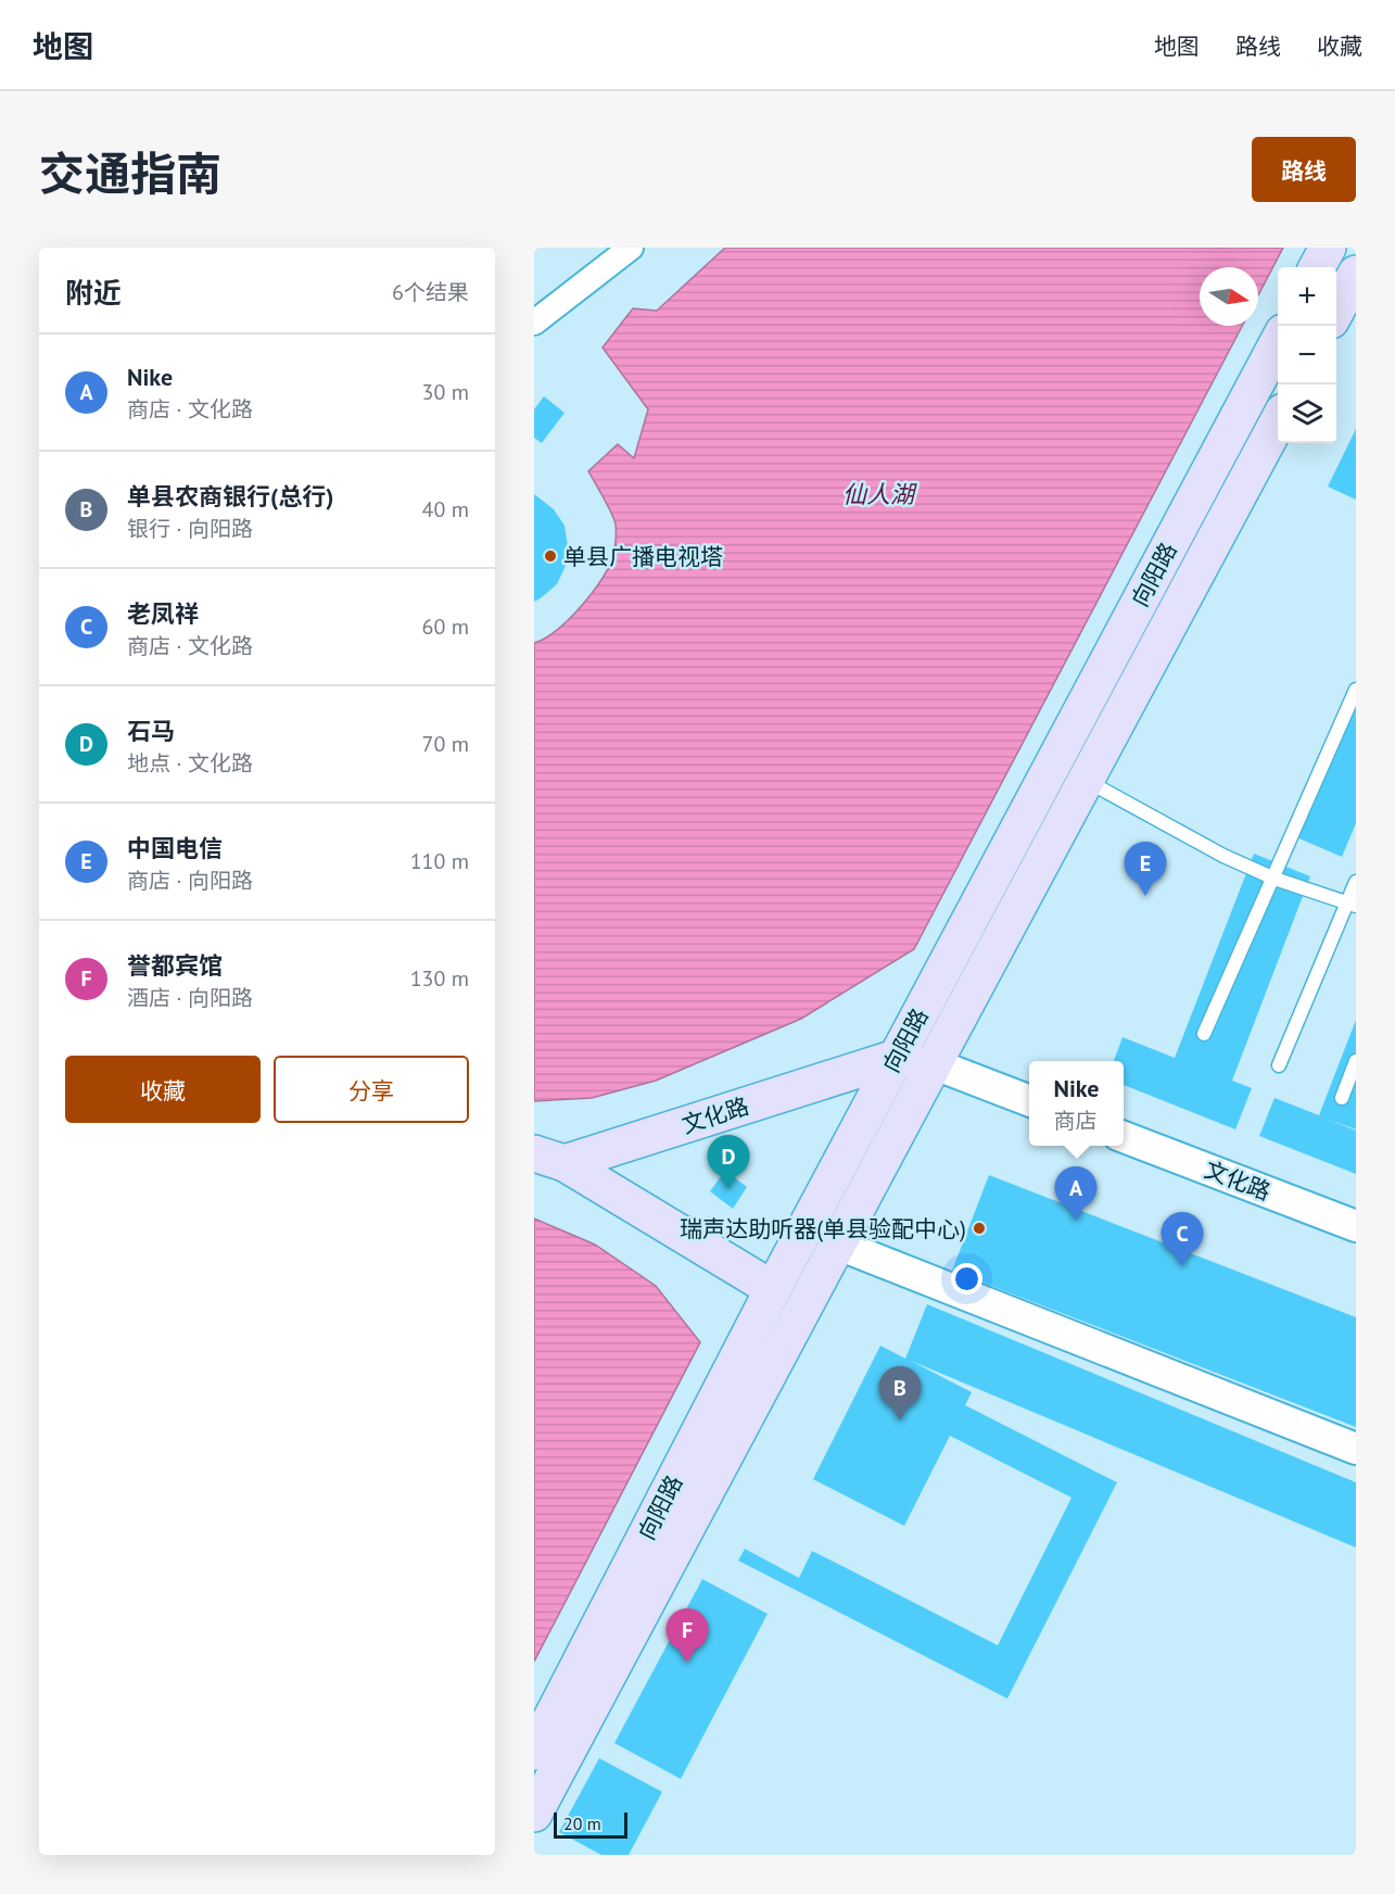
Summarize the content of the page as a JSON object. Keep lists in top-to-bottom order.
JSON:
{
  "streets": {
    "main road": ["向阳路", "文化路"]
  },
  "crossings": [
    ["向阳路", "文化路"]
  ],
  "water": ["仙人湖"],
  "places": ["单县广播电视塔", "瑞声达助听器(单县验配中心)"],
  "scale_bar": "20 m",
  "north": "right",
  "page": {
    "header": "地图",
    "nav": ["地图", "路线", "收藏"],
    "title": "交通指南",
    "buttons": [
      "路线",
      ["收藏", "分享"]
    ],
    "heading": ["附近", "6个结果"],
    "map_buttons": ["+", "−"],
    "list": [
      {
        "mark": "A",
        "name": "Nike",
        "note": "商店 · 文化路",
        "value": "30 m"
      },
      {
        "mark": "B",
        "name": "单县农商银行(总行)",
        "note": "银行 · 向阳路",
        "value": "40 m"
      },
      {
        "mark": "C",
        "name": "老凤祥",
        "note": "商店 · 文化路",
        "value": "60 m"
      },
      {
        "mark": "D",
        "name": "石马",
        "note": "地点 · 文化路",
        "value": "70 m"
      },
      {
        "mark": "E",
        "name": "中国电信",
        "note": "商店 · 向阳路",
        "value": "110 m"
      },
      {
        "mark": "F",
        "name": "誉都宾馆",
        "note": "酒店 · 向阳路",
        "value": "130 m"
      }
    ],
    "pins": [
      "E",
      "D",
      "A",
      "C",
      "B",
      "F"
    ],
    "popup": ["Nike", "商店"],
    "scale": "20 m"
  }
}
